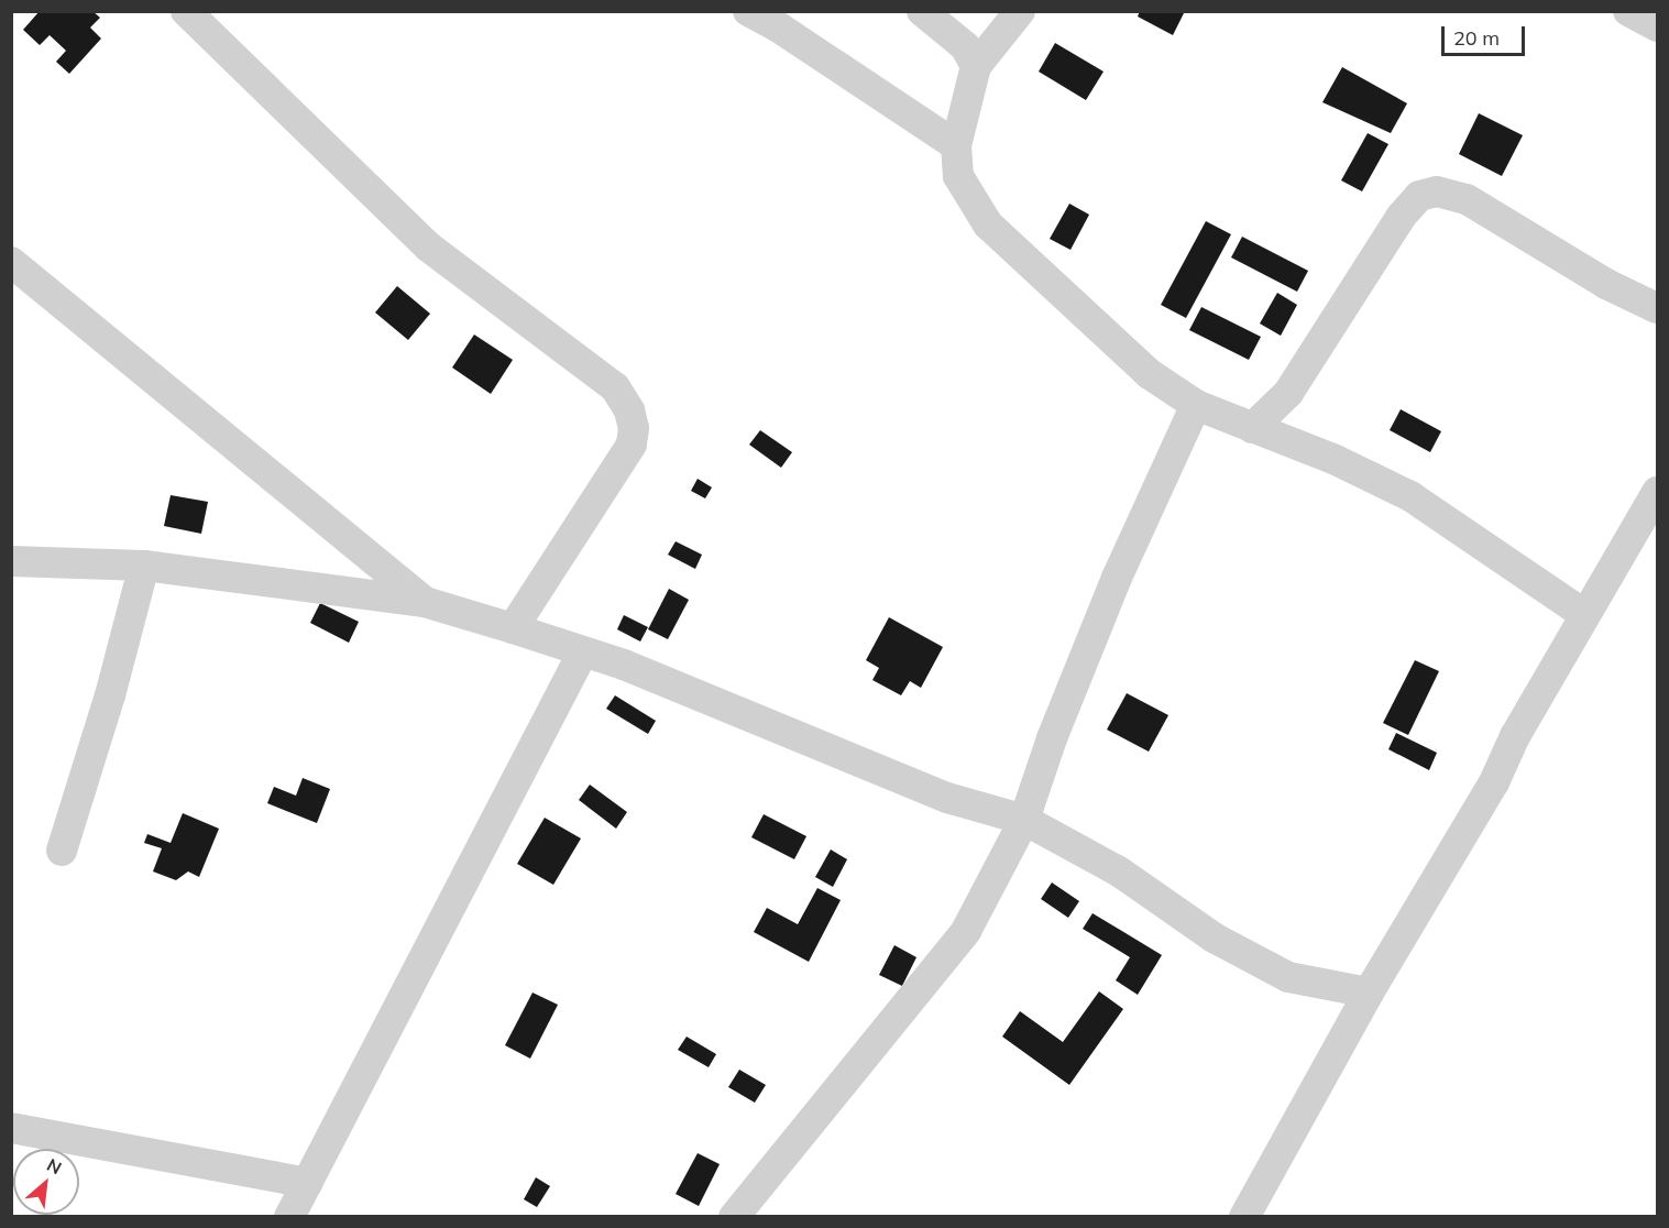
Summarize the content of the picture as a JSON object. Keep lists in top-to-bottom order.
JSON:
{
  "scale_bar": "20 m",
  "north": "top right"
}
